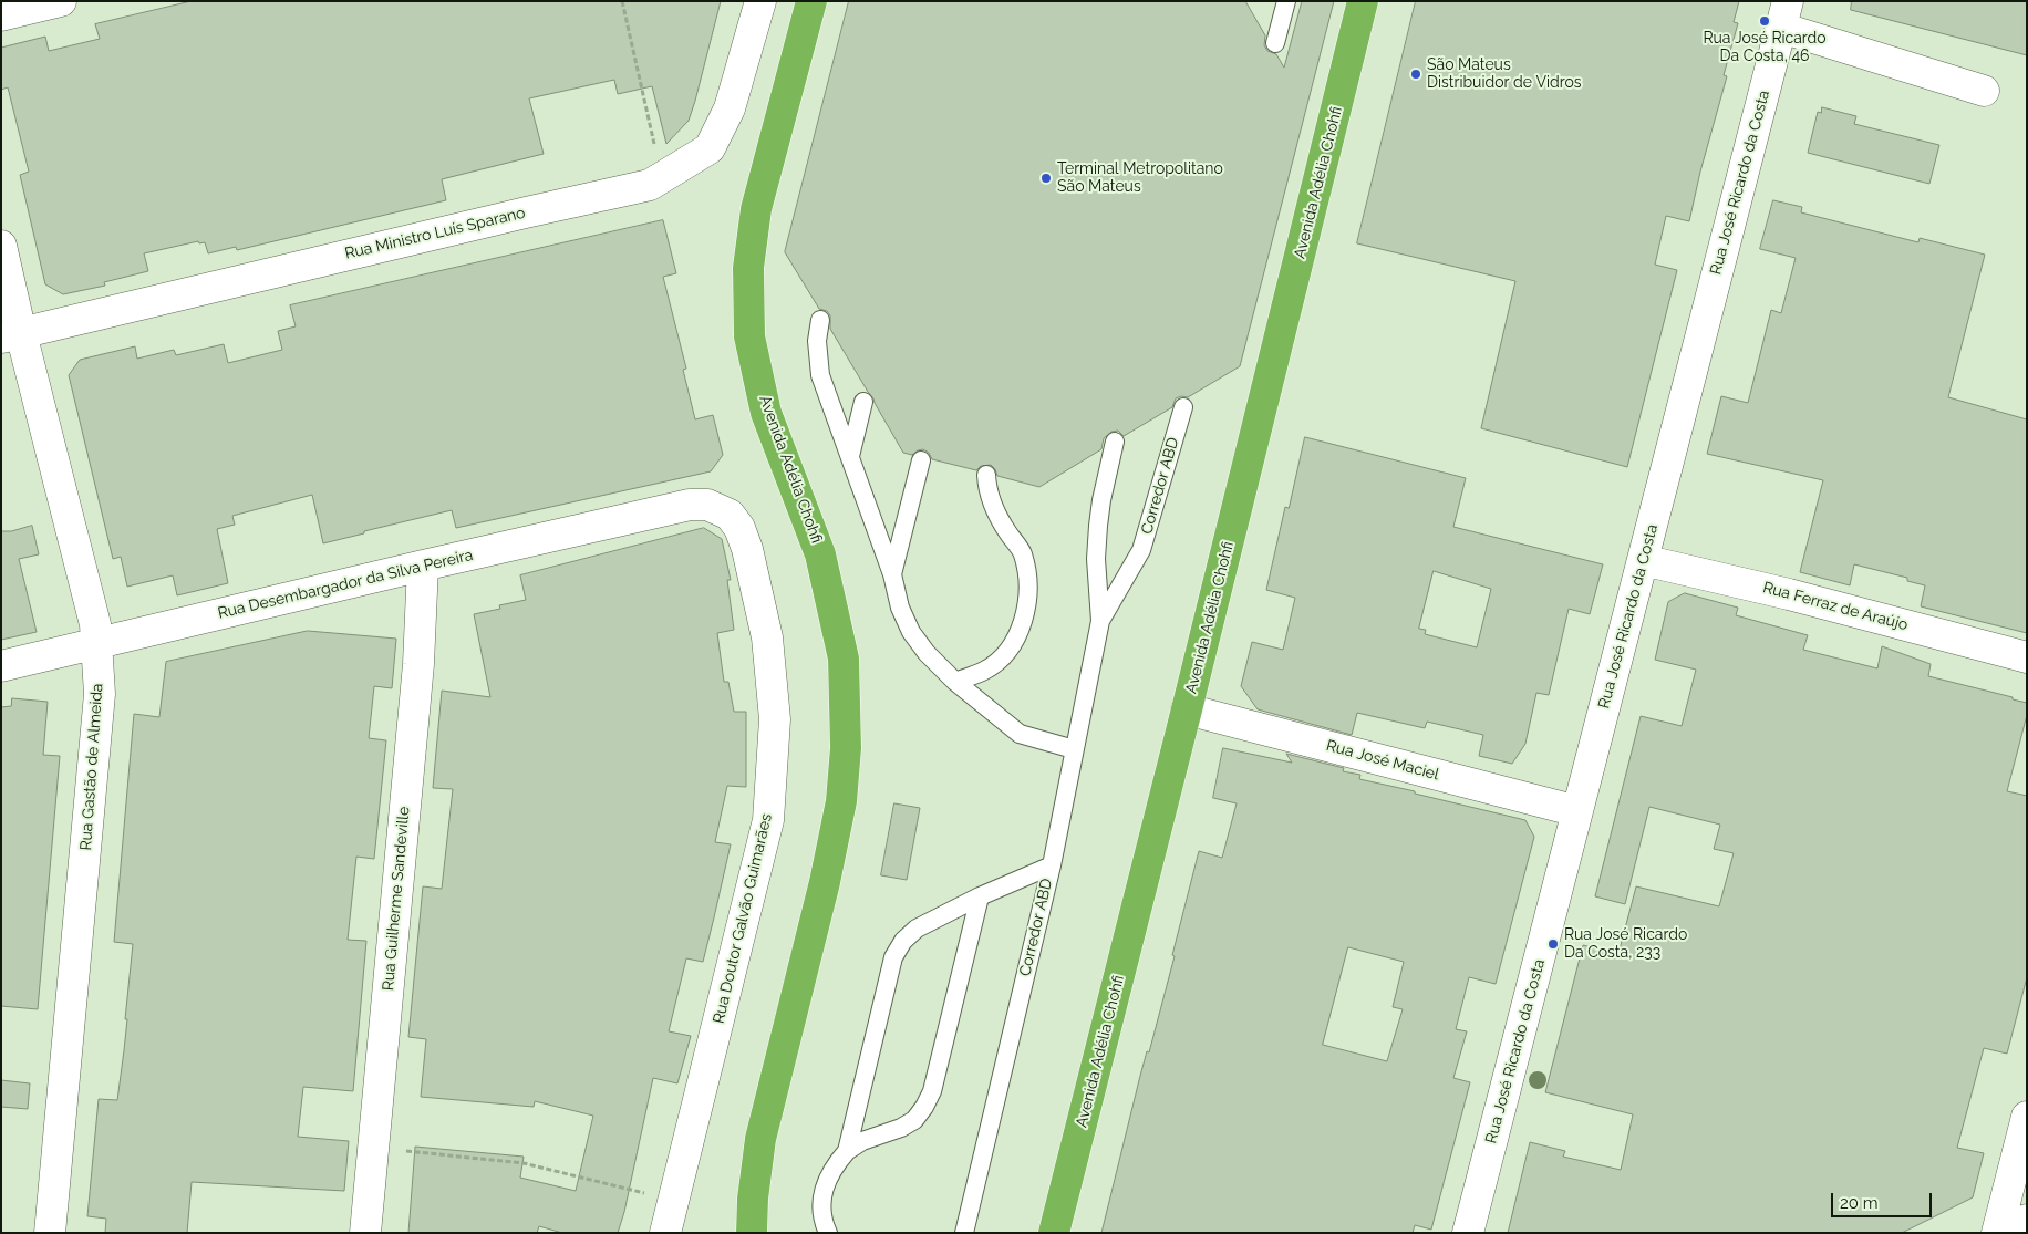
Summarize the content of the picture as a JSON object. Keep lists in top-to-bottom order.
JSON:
{
  "streets": {
    "highway": ["Avenida Adélia Chohfi"],
    "street": [
      "Rua José Ricardo da Costa",
      "Rua Ministro Luís Sparano",
      "Rua Desembargador da Silva Pereira",
      "Rua Ferraz de Araújo",
      "Rua José Maciel",
      "Rua Gastão de Almeida",
      "Rua Guilherme Sandeville",
      "Rua Doutor Galvão Guimarães"
    ],
    "lane": ["Corredor ABD"]
  },
  "crossings": [
    ["Avenida Adélia Chohfi", "Rua José Maciel"],
    ["Rua José Ricardo da Costa", "Rua Ferraz de Araújo"],
    ["Rua José Ricardo da Costa", "Rua José Maciel"],
    ["Rua Ministro Luís Sparano", "Rua Gastão de Almeida"],
    ["Rua Desembargador da Silva Pereira", "Rua Gastão de Almeida"],
    ["Rua Desembargador da Silva Pereira", "Rua Guilherme Sandeville"],
    ["Rua Desembargador da Silva Pereira", "Rua Doutor Galvão Guimarães"]
  ],
  "places": [
    "Rua José Ricardo Da Costa, 46",
    "São Mateus Distribuidor de Vidros",
    "Terminal Metropolitano São Mateus",
    "Rua José Ricardo Da Costa, 233"
  ],
  "scale_bar": "20 m"
}
